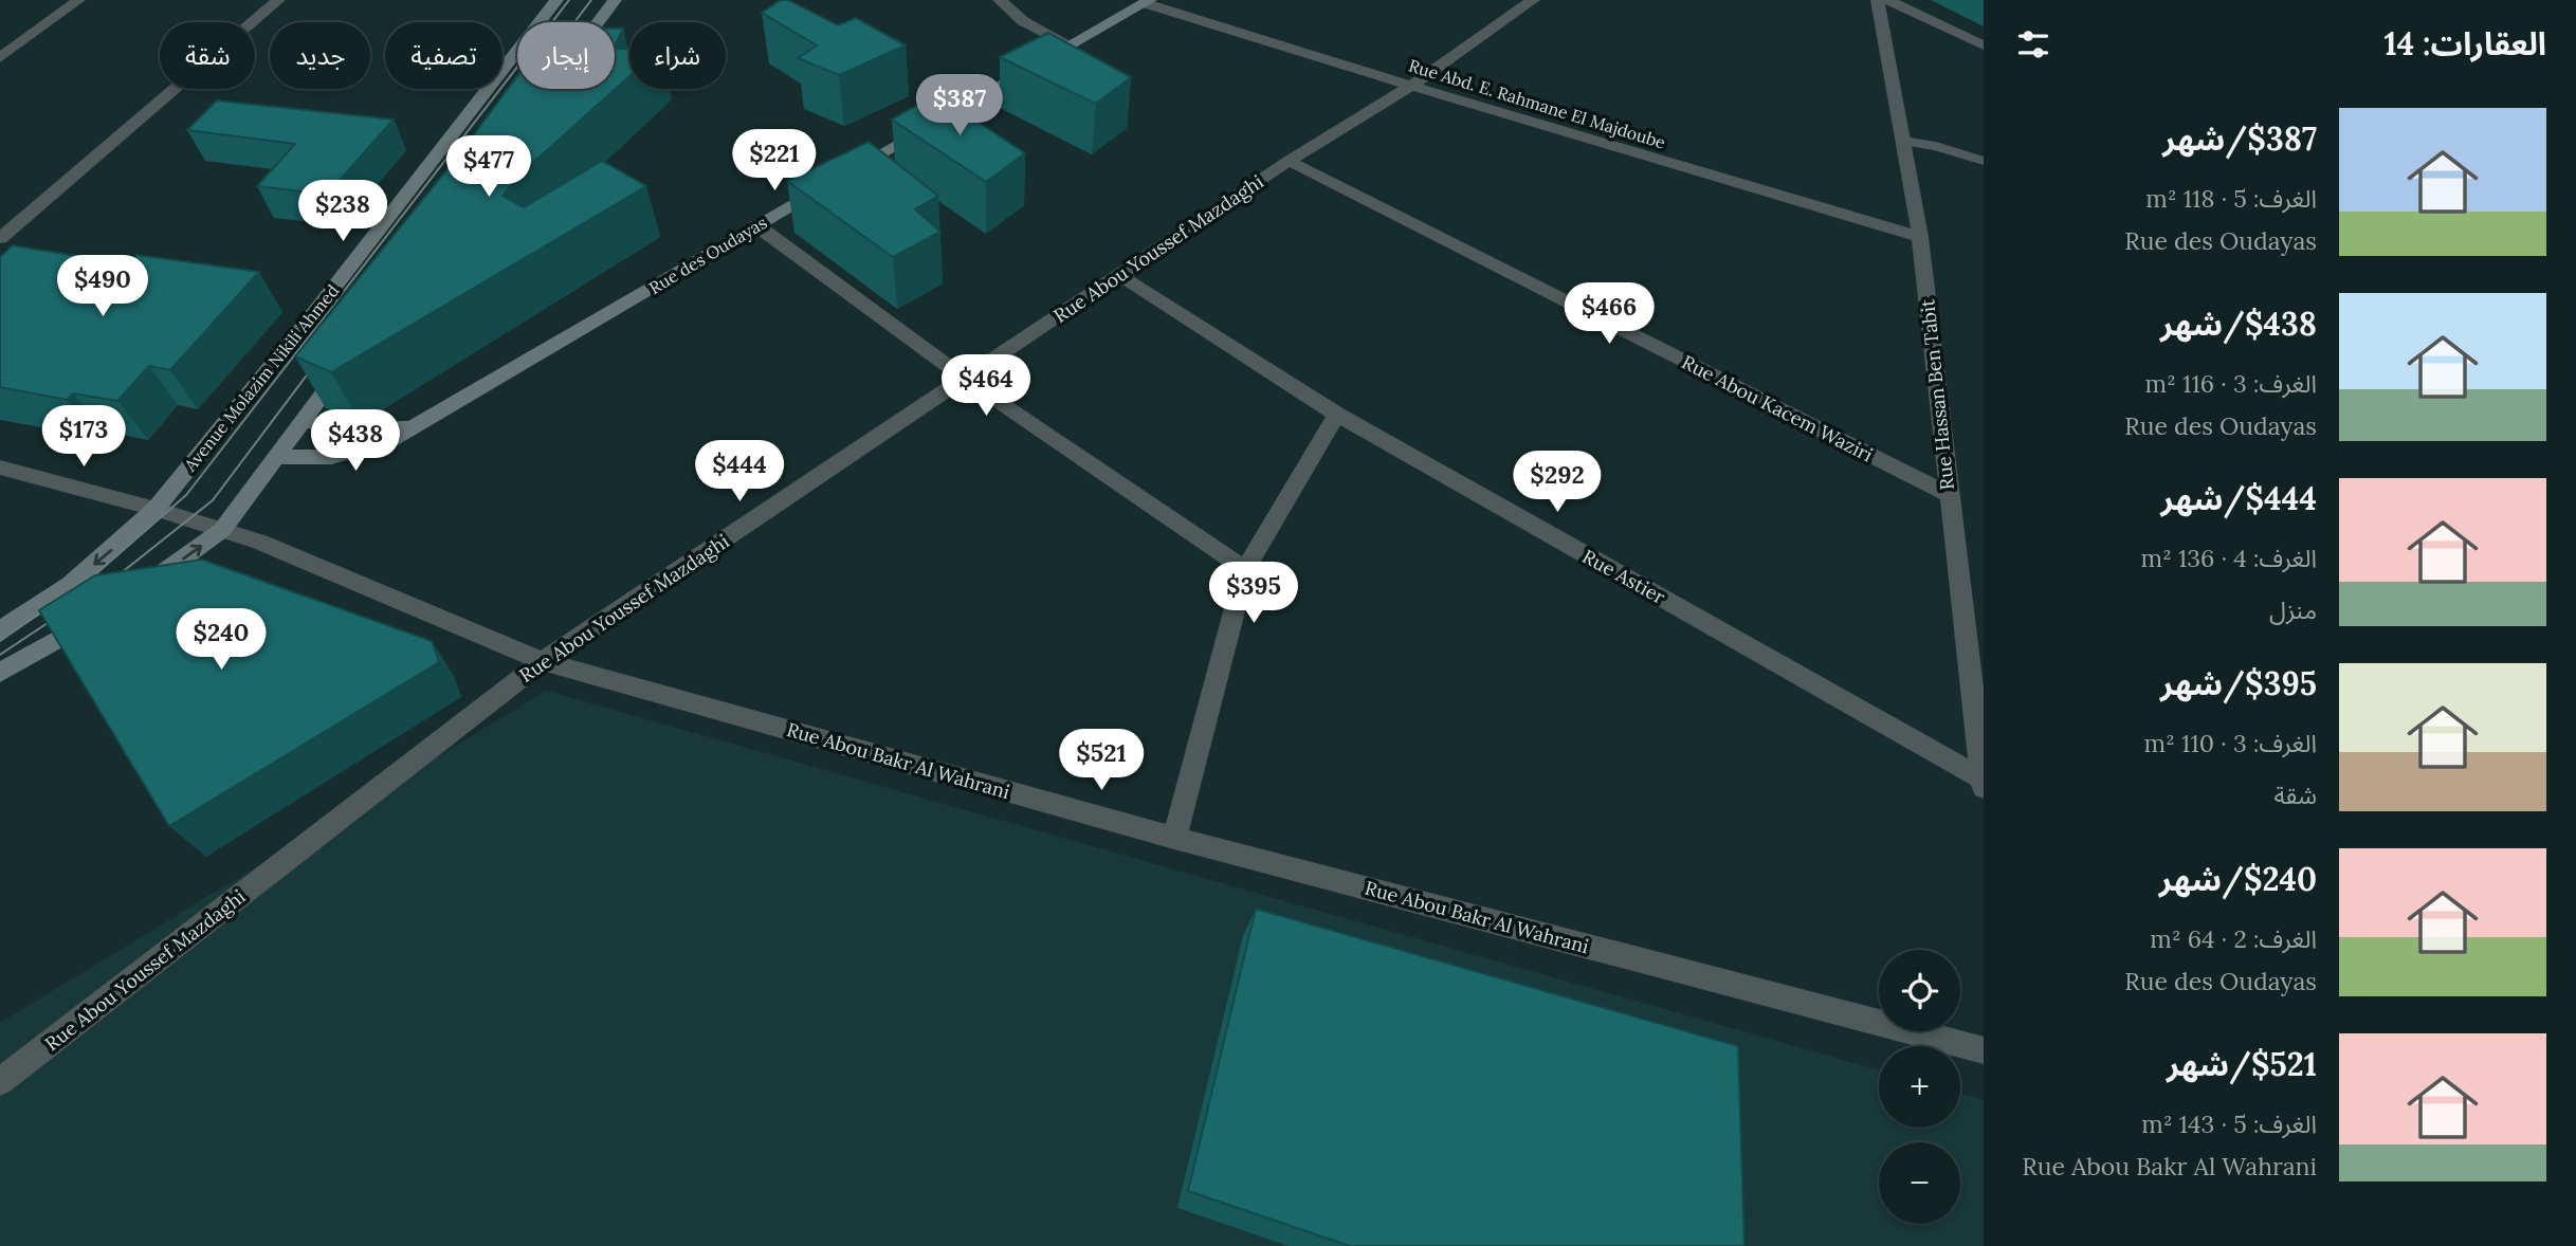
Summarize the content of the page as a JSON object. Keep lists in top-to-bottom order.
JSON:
{
  "streets": {
    "street": [
      "Rue Abd. E. Rahmane El Majdoube",
      "Rue Abou Youssef Mazdaghi",
      "Rue des Oudayas",
      "Avenue Molazim Nikili Ahmed",
      "Rue Hassan Ben Tabit",
      "Rue Abou Kacem Waziri",
      "Rue Astier",
      "Rue Abou Bakr Al Wahrani"
    ]
  },
  "crossings": [
    ["Rue Abd. E. Rahmane El Majdoube", "Rue Abou Youssef Mazdaghi"],
    ["Rue Abd. E. Rahmane El Majdoube", "Rue des Oudayas"],
    ["Rue Abd. E. Rahmane El Majdoube", "Rue Hassan Ben Tabit"],
    ["Rue Abou Youssef Mazdaghi", "Rue Abou Kacem Waziri"],
    ["Rue Abou Youssef Mazdaghi", "Rue Astier"],
    ["Rue Abou Youssef Mazdaghi", "Rue Abou Bakr Al Wahrani"],
    ["Avenue Molazim Nikili Ahmed", "Rue Abou Bakr Al Wahrani"],
    ["Rue Hassan Ben Tabit", "Rue Abou Kacem Waziri"],
    ["Rue Hassan Ben Tabit", "Rue Astier"]
  ],
  "page": {
    "heading": "العقارات: 14",
    "chip": [
      "شراء",
      "إيجار",
      "تصفية",
      "جديد",
      "شقة"
    ],
    "price": [
      "$387",
      "$221",
      "$477",
      "$238",
      "$490",
      "$466",
      "$464",
      "$173",
      "$438",
      "$444",
      "$292",
      "$395",
      "$240",
      "$521"
    ],
    "list": [
      {
        "name": "$387/شهر",
        "note": "الغرف: 5 · 118 m² · Rue des Oudayas"
      },
      {
        "name": "$438/شهر",
        "note": "الغرف: 3 · 116 m² · Rue des Oudayas"
      },
      {
        "name": "$444/شهر",
        "note": "الغرف: 4 · 136 m² · منزل"
      },
      {
        "name": "$395/شهر",
        "note": "الغرف: 3 · 110 m² · شقة"
      },
      {
        "name": "$240/شهر",
        "note": "الغرف: 2 · 64 m² · Rue des Oudayas"
      },
      {
        "name": "$521/شهر",
        "note": "الغرف: 5 · 143 m² · Rue Abou Bakr Al Wahrani"
      }
    ],
    "map_buttons": ["+", "−"]
  }
}
